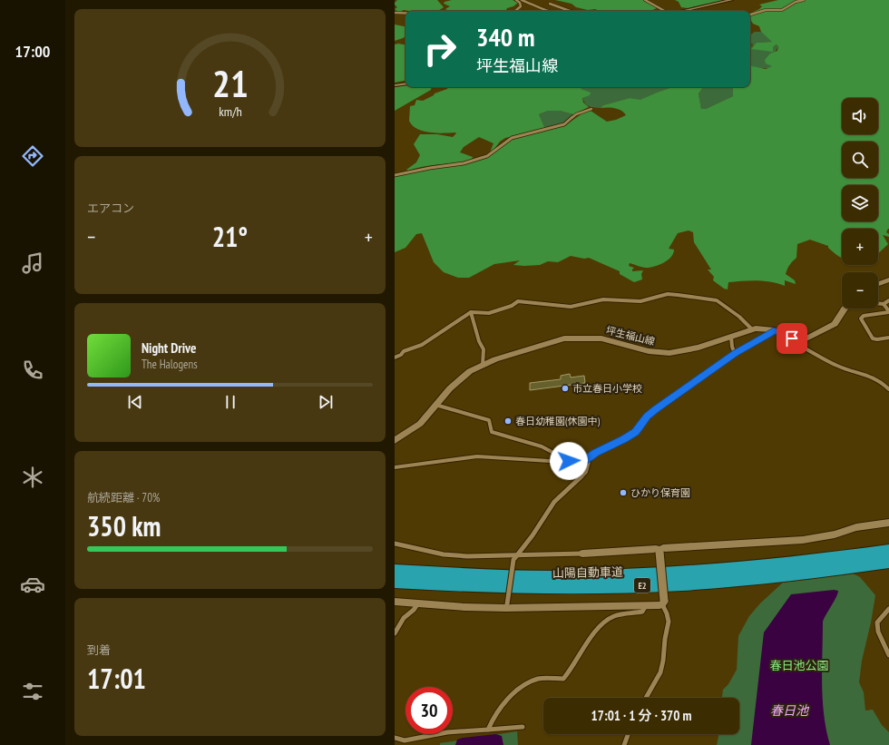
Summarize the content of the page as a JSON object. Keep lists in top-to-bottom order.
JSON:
{
  "streets": {
    "highway": ["山陽自動車道", "E2"],
    "main road": ["坪生福山線"]
  },
  "water": ["春日池"],
  "parks": ["春日池公園"],
  "places": ["市立春日小学校", "春日幼稚園(休園中)", "ひかり保育園"],
  "page": {
    "tabs": "17:00",
    "turn": ["340 m", "坪生福山線"],
    "map_buttons": ["+", "−"],
    "tile": [
      "エアコン",
      ["航続距離 · 70%", "350 km"],
      ["到着", "17:01"]
    ],
    "heat": ["−", "21°", "+"],
    "song": ["Night Drive", "The Halogens"],
    "limit": "30",
    "trip": "17:01 · 1 分 · 370 m",
    "gauge": ["21", "km/h"]
  }
}
